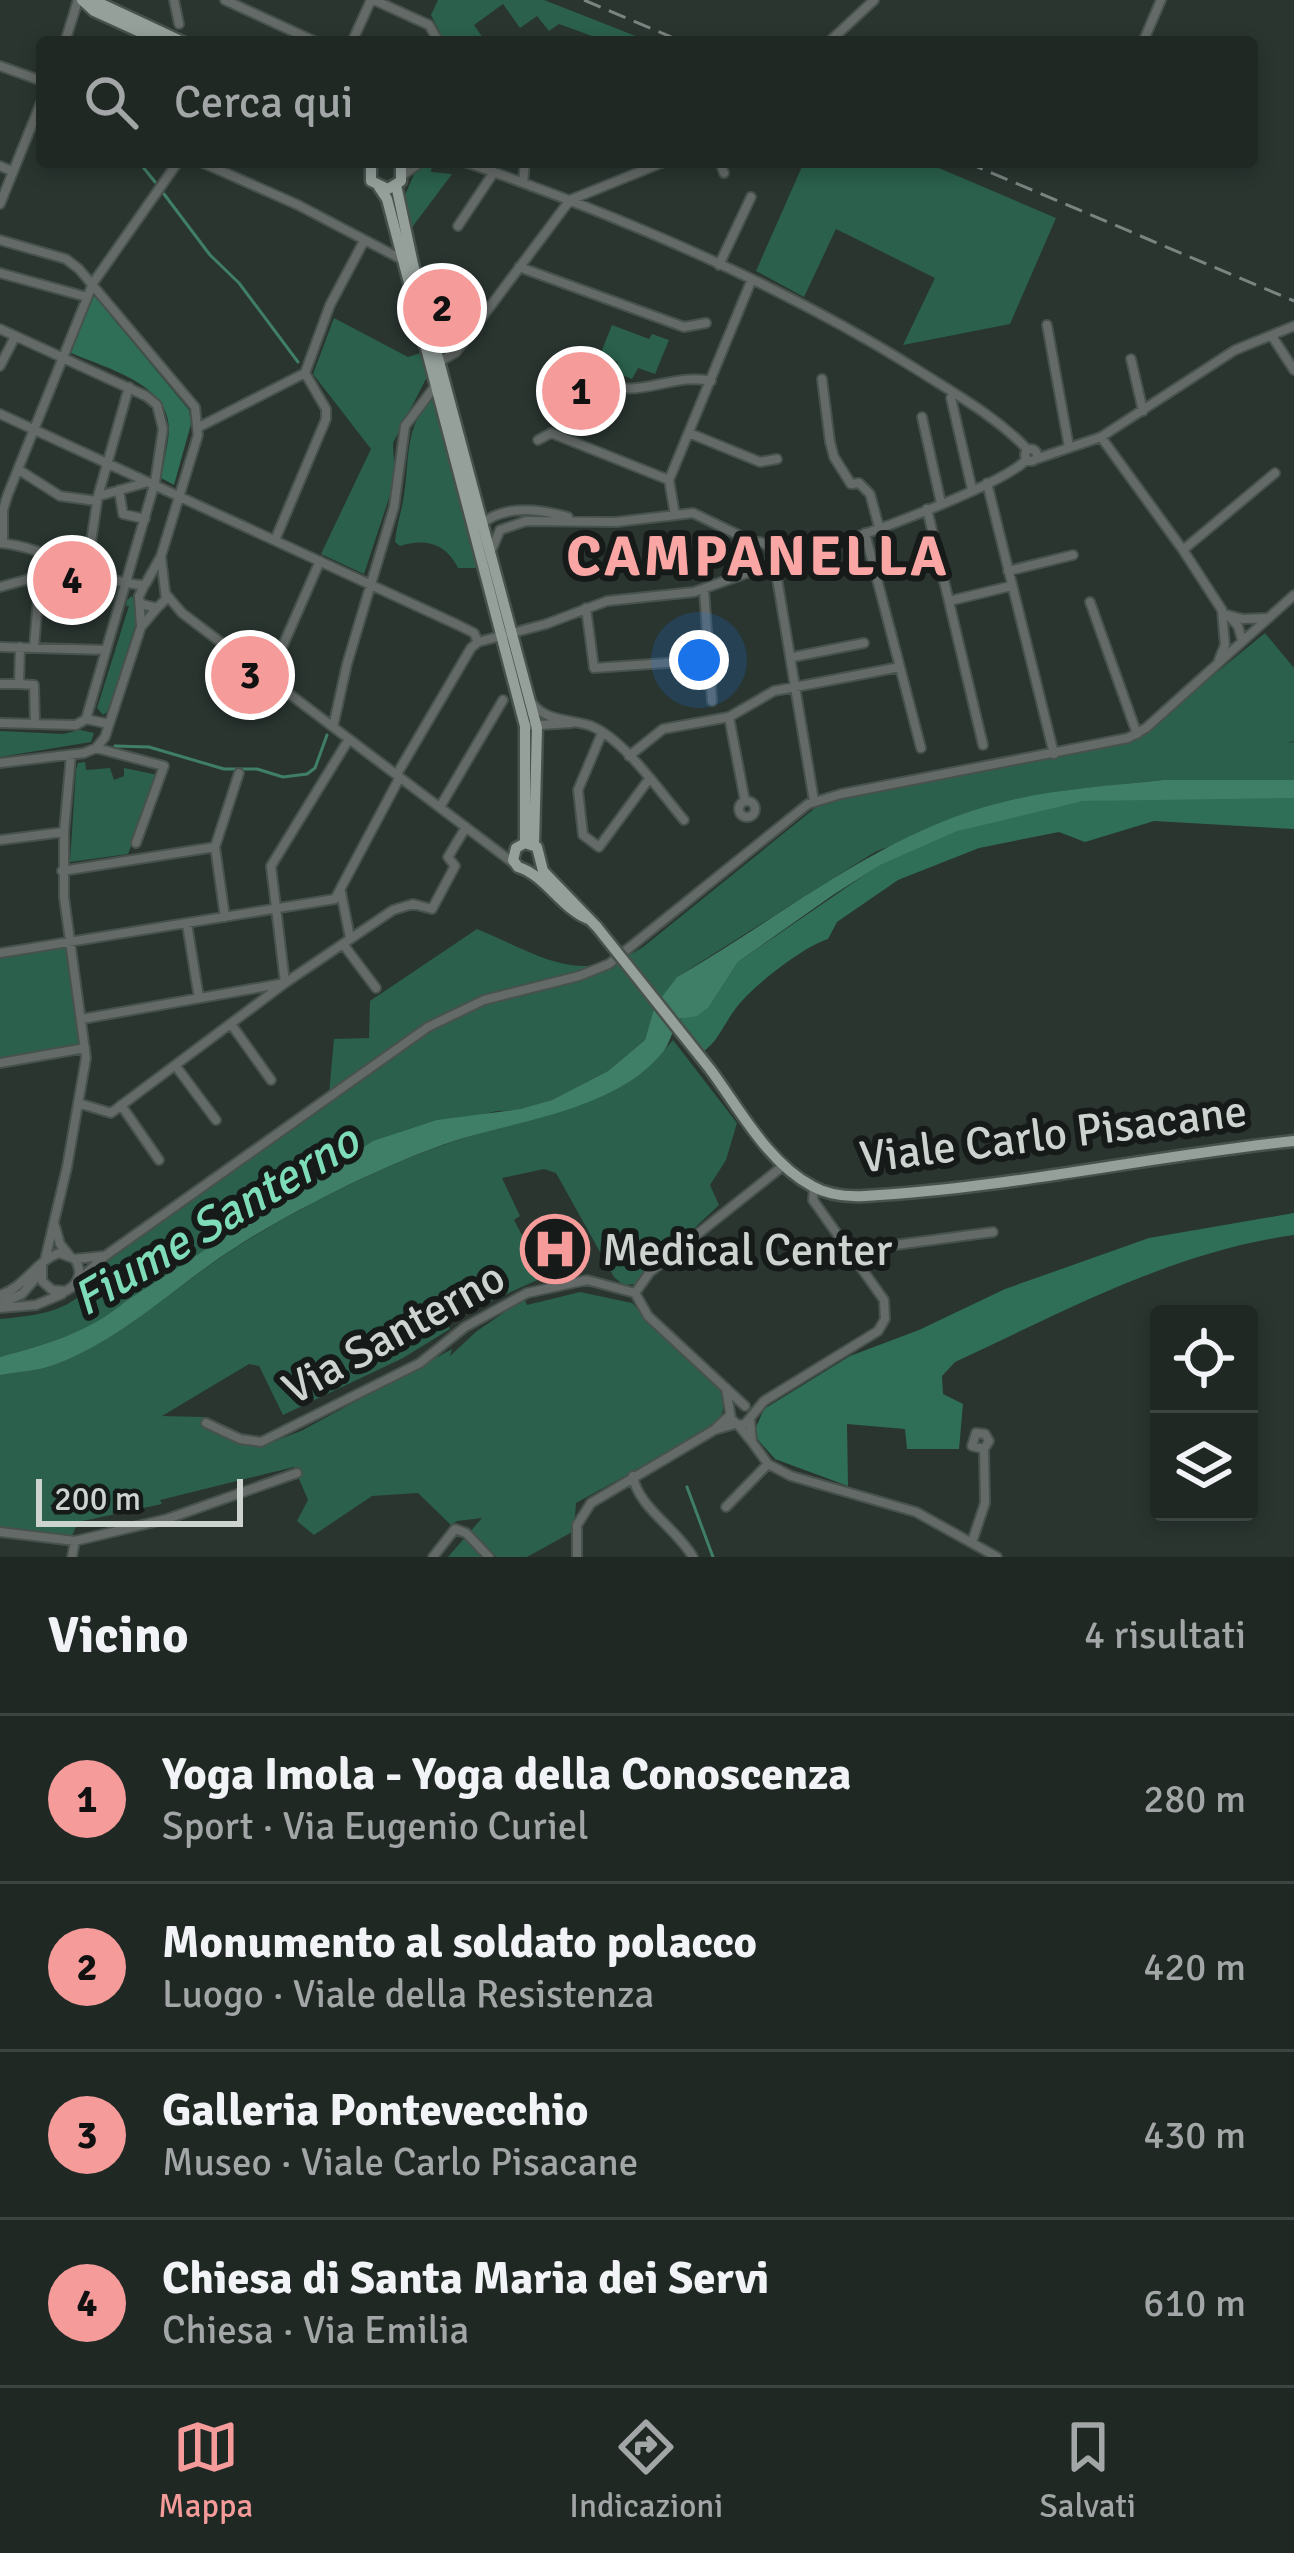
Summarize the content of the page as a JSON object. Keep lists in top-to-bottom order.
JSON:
{
  "streets": {
    "main road": ["Viale Carlo Pisacane"],
    "street": ["Via Santerno"]
  },
  "districts": ["CAMPANELLA"],
  "water": ["Fiume Santerno"],
  "places": {
    "hospital": ["Medical Center"]
  },
  "scale_bar": "200 m",
  "page": {
    "search": "Cerca qui",
    "pins": [
      "2",
      "1",
      "4",
      "3"
    ],
    "scale": "200 m",
    "heading": ["Vicino", "4 risultati"],
    "list": [
      {
        "mark": "1",
        "name": "Yoga Imola - Yoga della Conoscenza",
        "note": "Sport · Via Eugenio Curiel",
        "value": "280 m"
      },
      {
        "mark": "2",
        "name": "Monumento al soldato polacco",
        "note": "Luogo · Viale della Resistenza",
        "value": "420 m"
      },
      {
        "mark": "3",
        "name": "Galleria Pontevecchio",
        "note": "Museo · Viale Carlo Pisacane",
        "value": "430 m"
      },
      {
        "mark": "4",
        "name": "Chiesa di Santa Maria dei Servi",
        "note": "Chiesa · Via Emilia",
        "value": "610 m"
      }
    ],
    "nav": ["Mappa", "Indicazioni", "Salvati"]
  }
}
